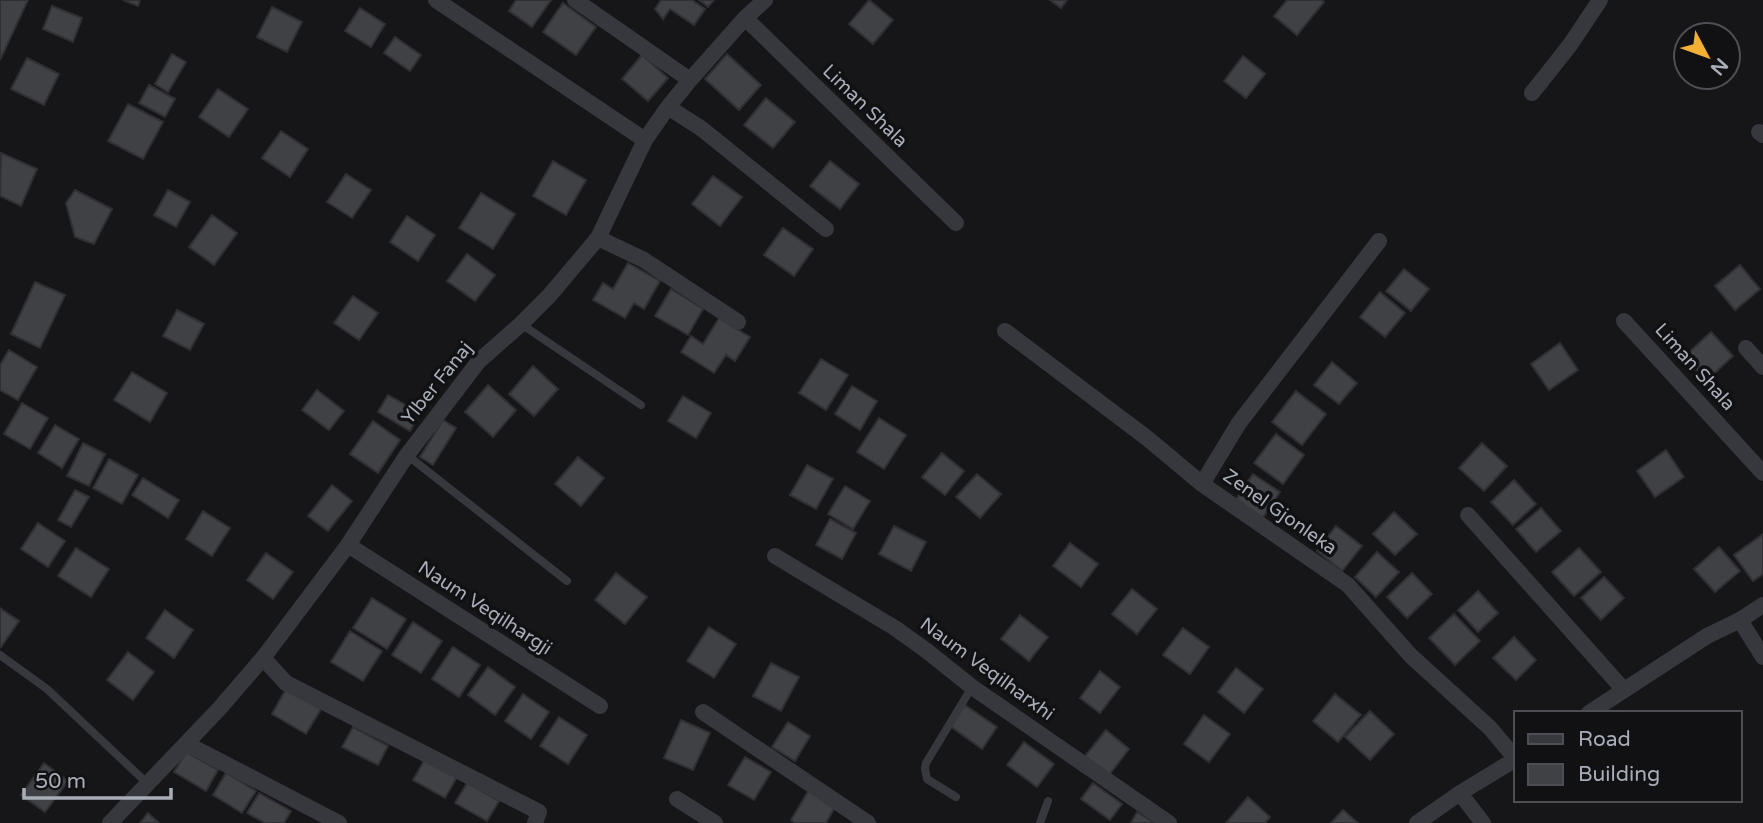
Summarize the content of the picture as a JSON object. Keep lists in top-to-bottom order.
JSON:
{
  "streets": {
    "street": [
      "Liman Shala",
      "Ylber Fanaj",
      "Zenel Gjonleka",
      "Naum Veqilhargji",
      "Naum Veqilharxhi"
    ]
  },
  "crossings": [
    ["Liman Shala", "Ylber Fanaj"],
    ["Ylber Fanaj", "Naum Veqilhargji"]
  ],
  "legend": ["Road", "Building"],
  "scale_bar": "50 m",
  "north": "bottom right"
}
